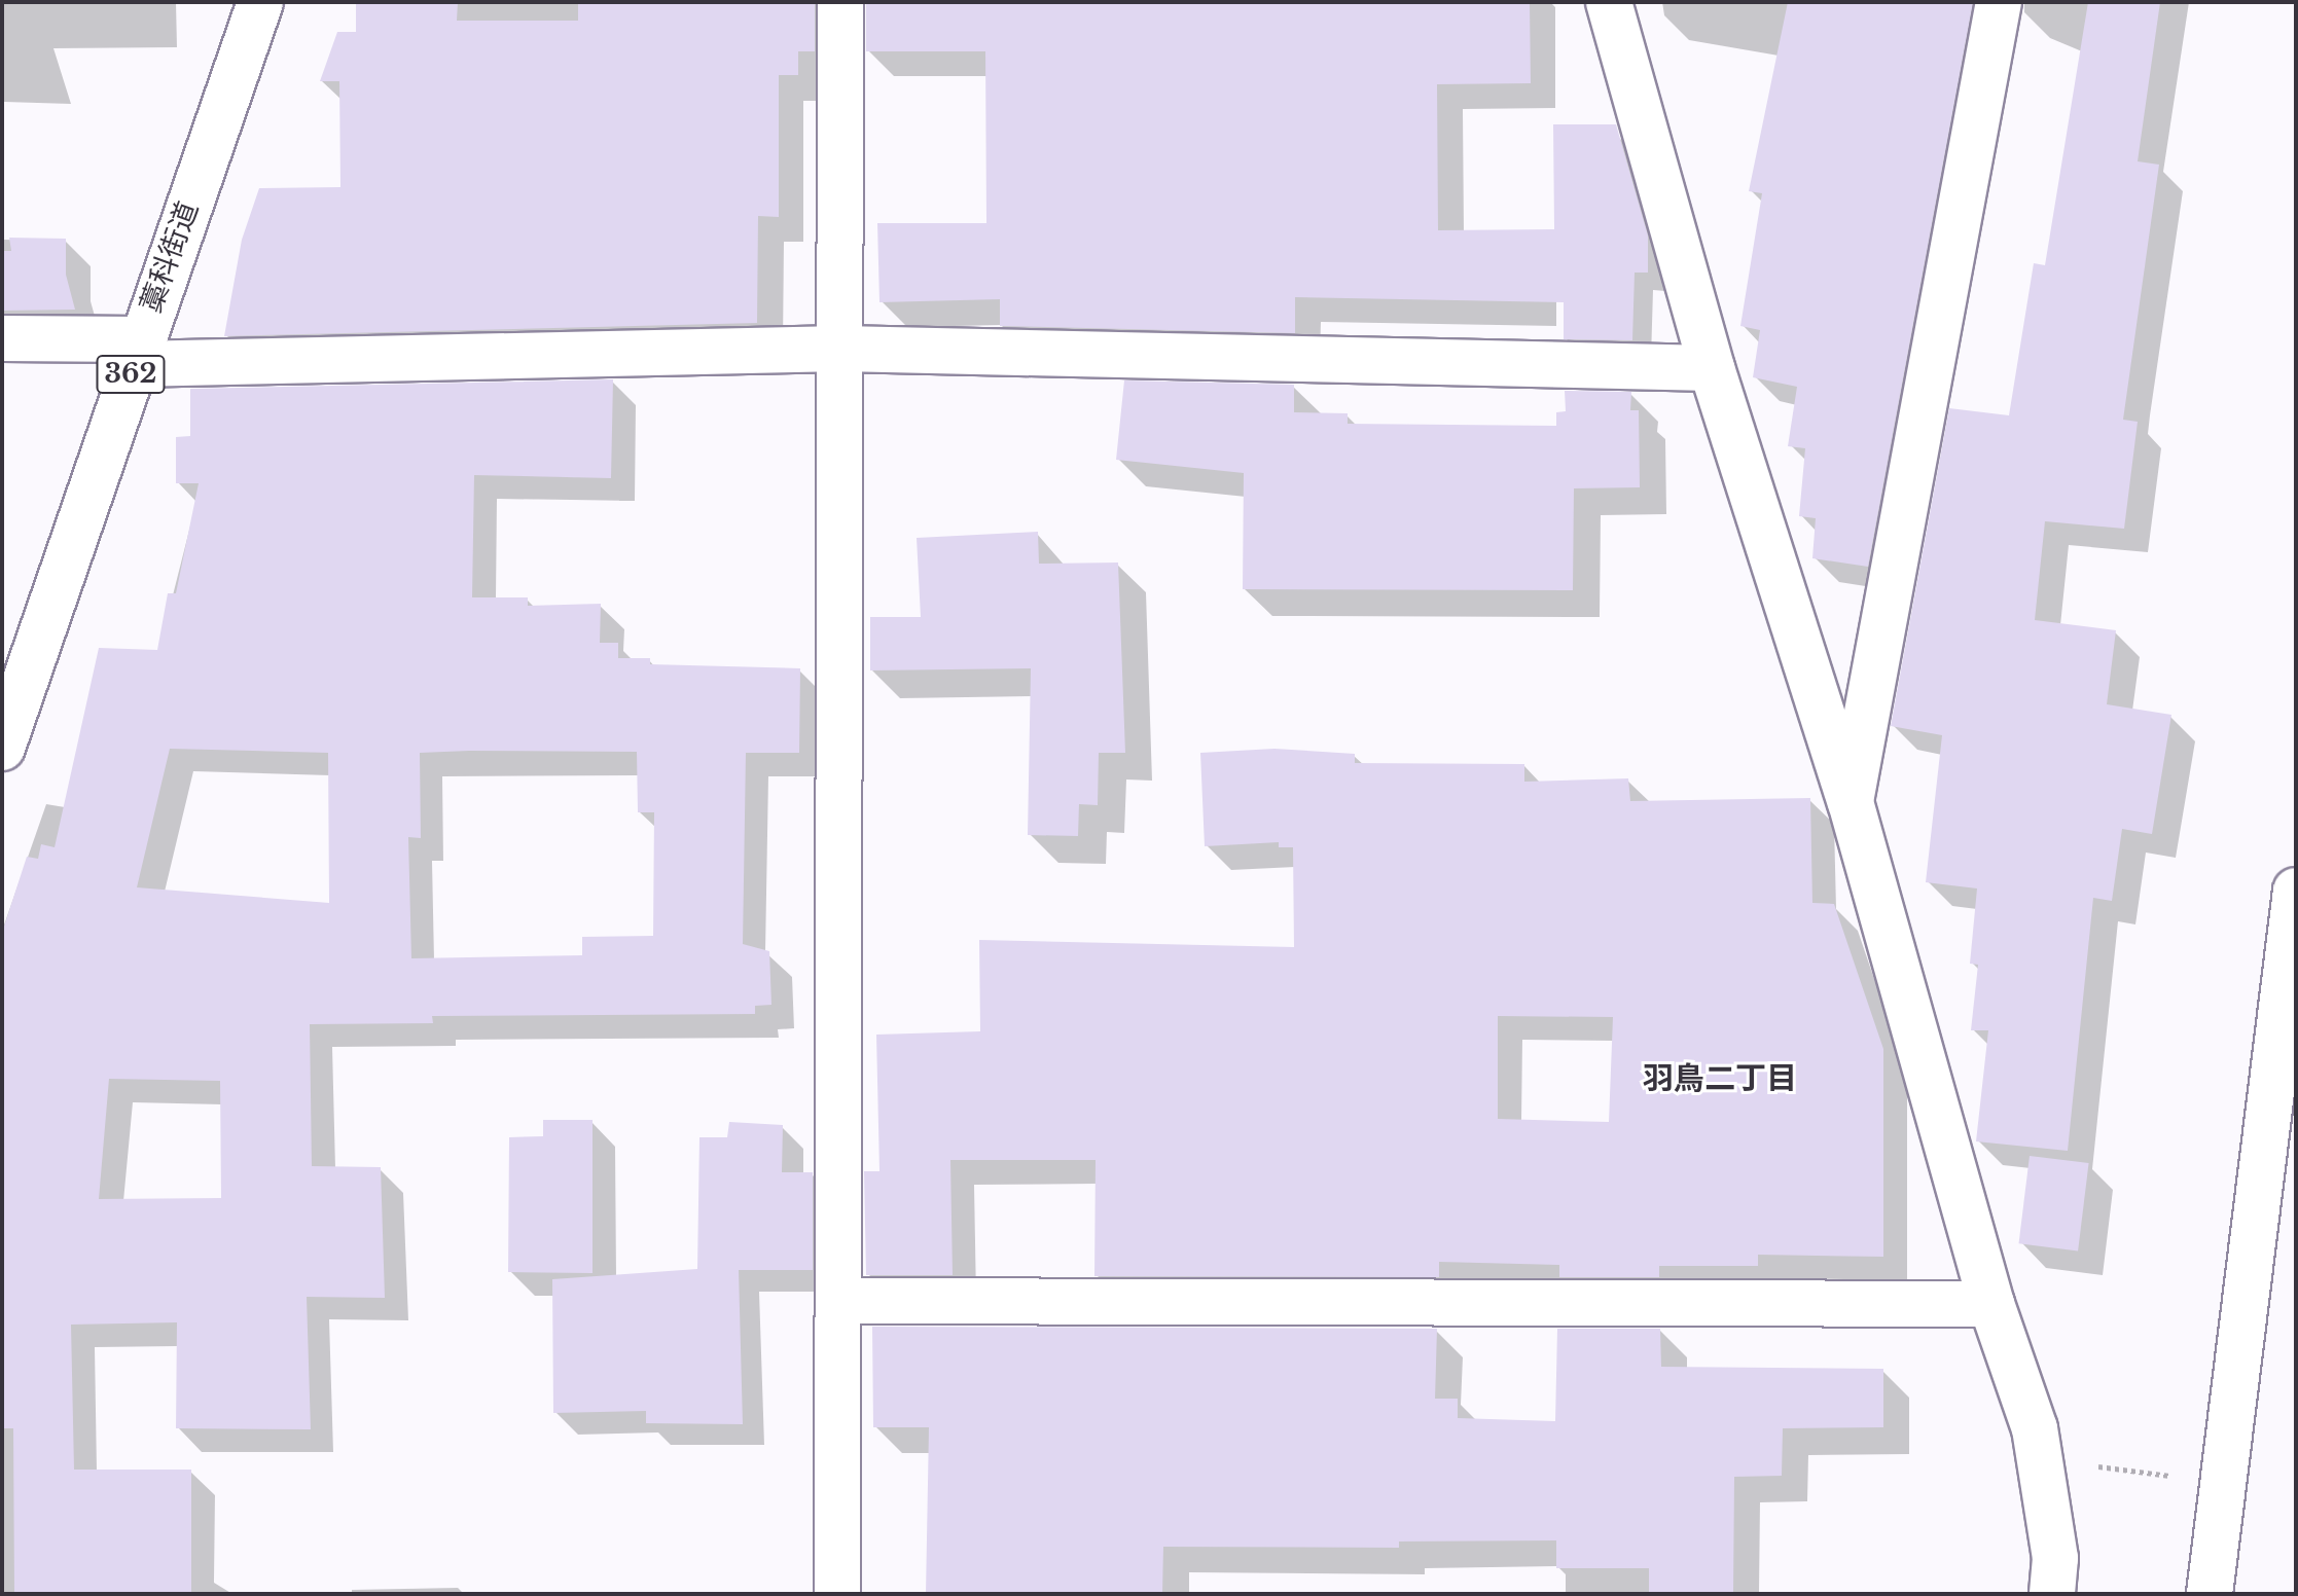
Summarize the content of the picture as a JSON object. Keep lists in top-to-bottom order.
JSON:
{
  "streets": {
    "main road": ["藁科街道", "362"]
  },
  "districts": ["羽鳥二丁目"]
}
